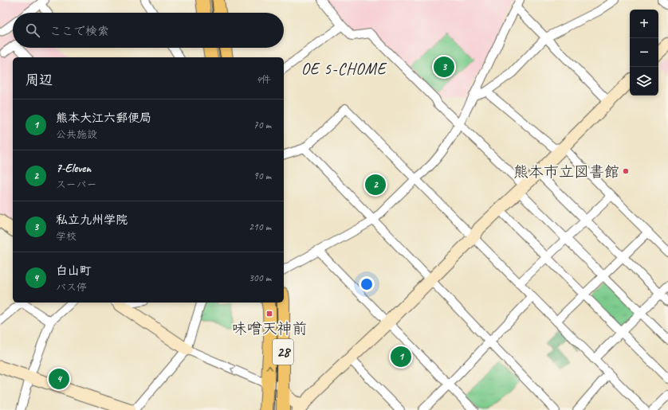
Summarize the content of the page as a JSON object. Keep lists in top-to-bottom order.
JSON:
{
  "streets": {
    "main road": ["28"]
  },
  "districts": ["OE 5-CHOME"],
  "places": {
    "other": ["熊本市立図書館"],
    "transit": ["味噌天神前"]
  },
  "page": {
    "map_buttons": ["+", "−"],
    "search": "ここで検索",
    "pins": [
      "3",
      "2",
      "1",
      "4"
    ],
    "heading": ["周辺", "4件"],
    "list": [
      {
        "mark": "1",
        "name": "熊本大江六郵便局",
        "note": "公共施設",
        "value": "70 m"
      },
      {
        "mark": "2",
        "name": "7-Eleven",
        "note": "スーパー",
        "value": "90 m"
      },
      {
        "mark": "3",
        "name": "私立九州学院",
        "note": "学校",
        "value": "210 m"
      },
      {
        "mark": "4",
        "name": "白山町",
        "note": "バス停",
        "value": "300 m"
      }
    ]
  }
}
